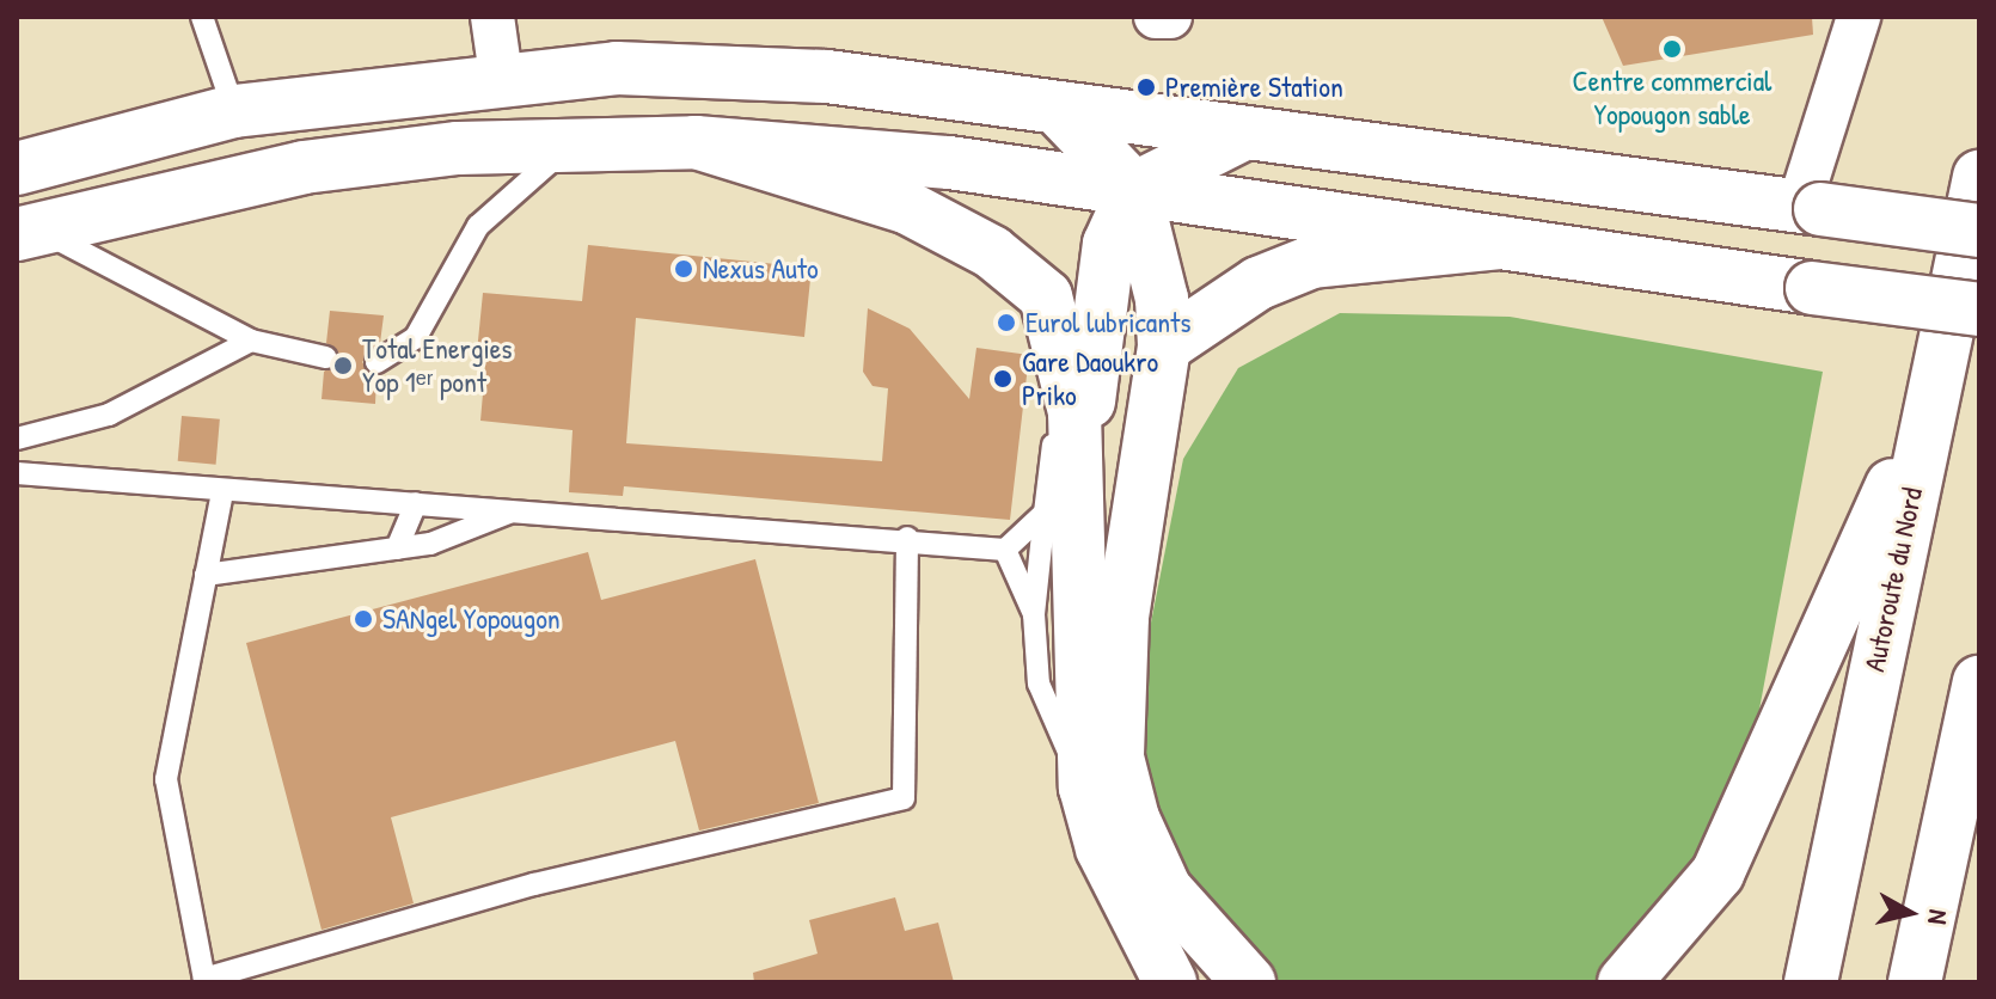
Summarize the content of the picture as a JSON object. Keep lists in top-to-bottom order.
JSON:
{
  "streets": {
    "main road": ["Autoroute du Nord"]
  },
  "places": [
    "Centre commercial Yopougon sable",
    "Première Station",
    "Nexus Auto",
    "Eurol lubricants",
    "Total Energies Yop 1ᵉʳ pont",
    "Gare Daoukro Priko",
    "SANgel Yopougon"
  ],
  "north": "right"
}
